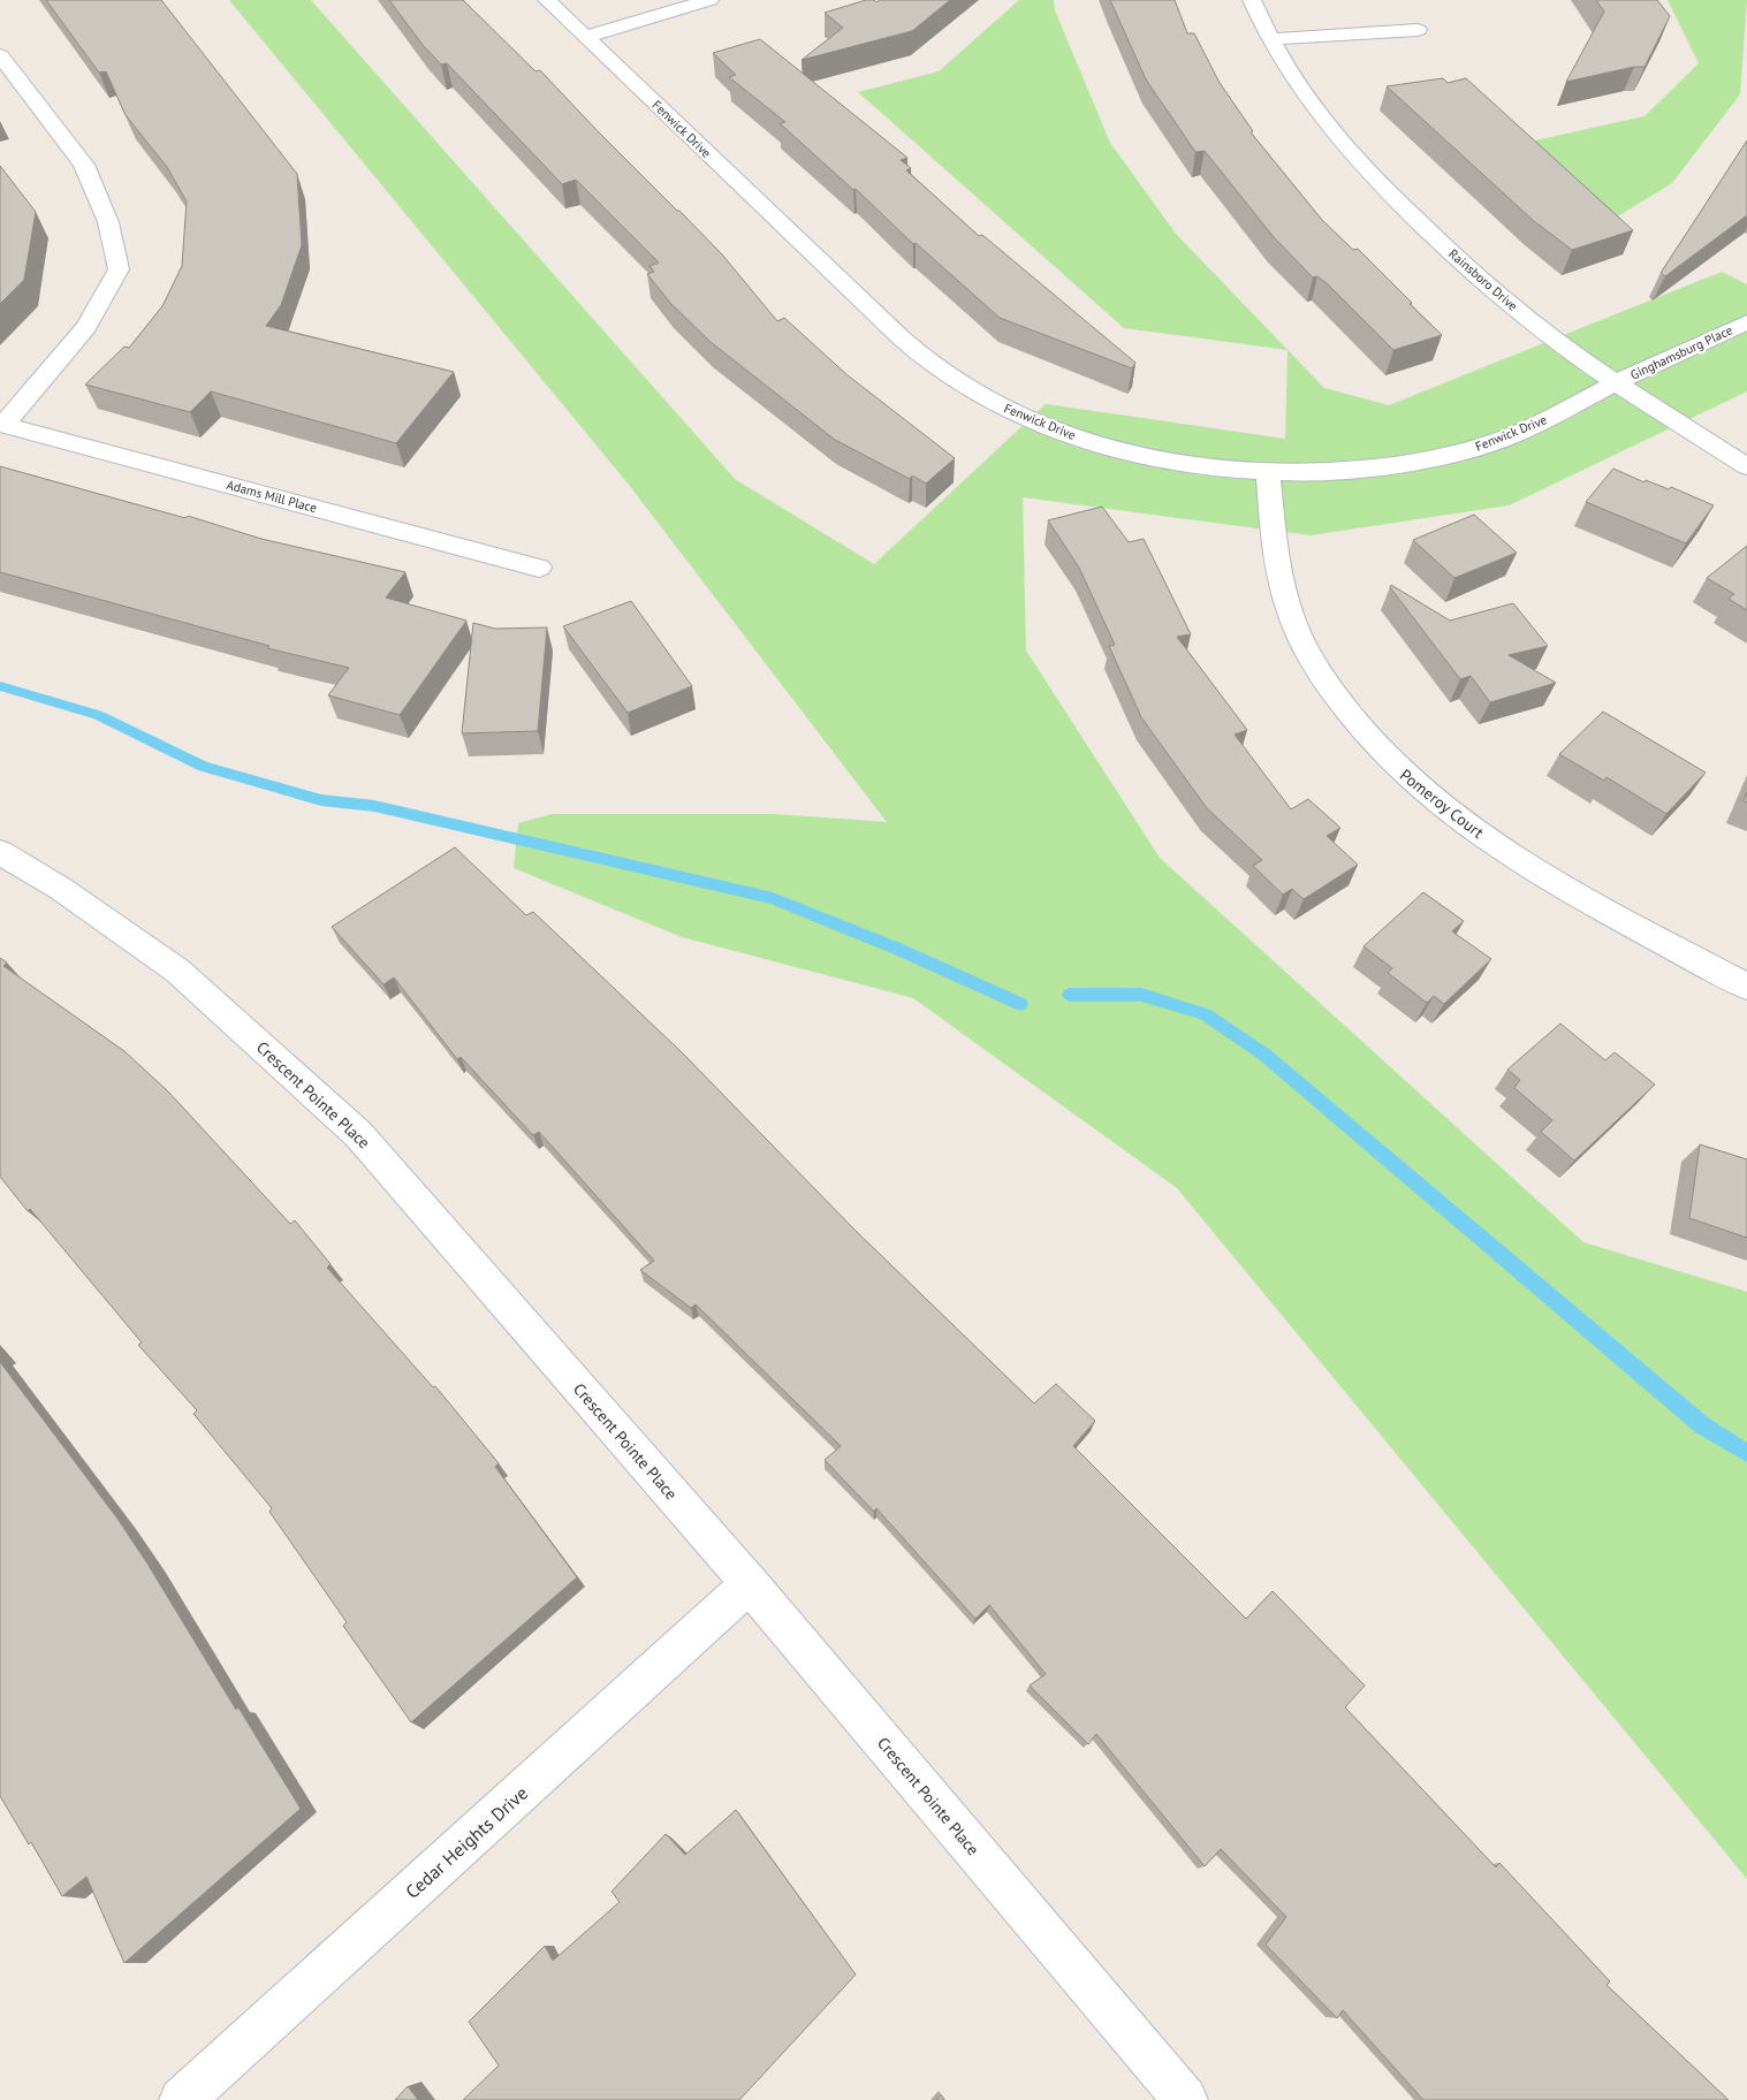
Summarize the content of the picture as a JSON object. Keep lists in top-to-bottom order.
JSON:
{
  "streets": {
    "street": [
      "Fenwick Drive",
      "Rainsboro Drive",
      "Ginghamsburg Place",
      "Adams Mill Place",
      "Pomeroy Court",
      "Crescent Pointe Place",
      "Cedar Heights Drive"
    ]
  },
  "crossings": [
    ["Fenwick Drive", "Rainsboro Drive"],
    ["Fenwick Drive", "Ginghamsburg Place"],
    ["Fenwick Drive", "Pomeroy Court"],
    ["Rainsboro Drive", "Ginghamsburg Place"],
    ["Crescent Pointe Place", "Cedar Heights Drive"]
  ]
}
